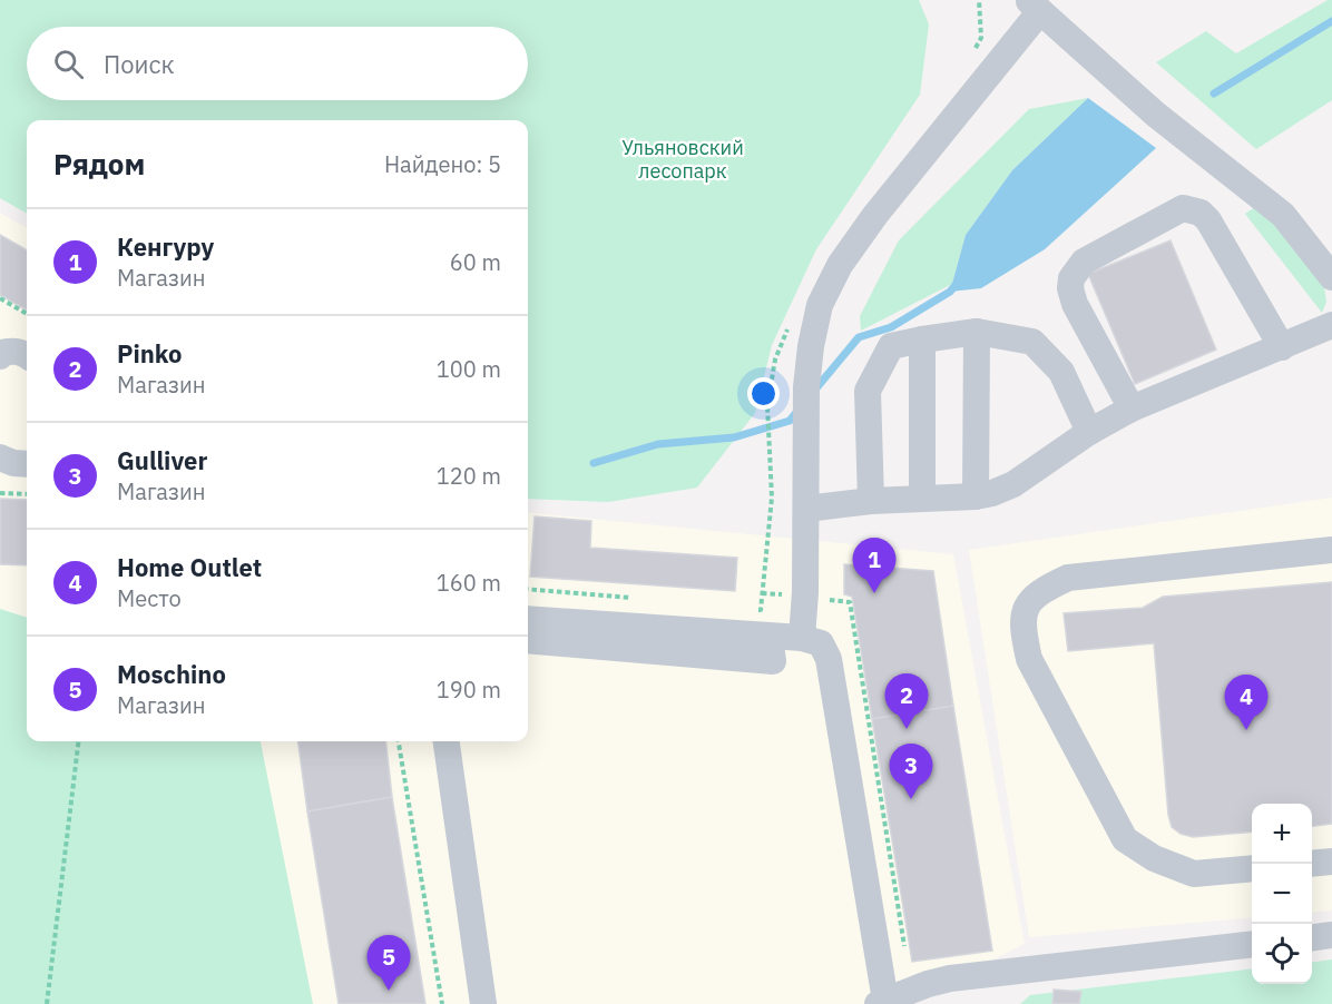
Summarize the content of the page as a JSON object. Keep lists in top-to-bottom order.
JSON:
{
  "parks": ["Ульяновский лесопарк"],
  "page": {
    "search": "Поиск",
    "heading": ["Рядом", "Найдено: 5"],
    "list": [
      {
        "mark": "1",
        "name": "Кенгуру",
        "note": "Магазин",
        "value": "60 m"
      },
      {
        "mark": "2",
        "name": "Pinko",
        "note": "Магазин",
        "value": "100 m"
      },
      {
        "mark": "3",
        "name": "Gulliver",
        "note": "Магазин",
        "value": "120 m"
      },
      {
        "mark": "4",
        "name": "Home Outlet",
        "note": "Место",
        "value": "160 m"
      },
      {
        "mark": "5",
        "name": "Moschino",
        "note": "Магазин",
        "value": "190 m"
      }
    ],
    "pins": [
      "1",
      "2",
      "4",
      "3",
      "5"
    ],
    "map_buttons": ["+", "−"]
  }
}
